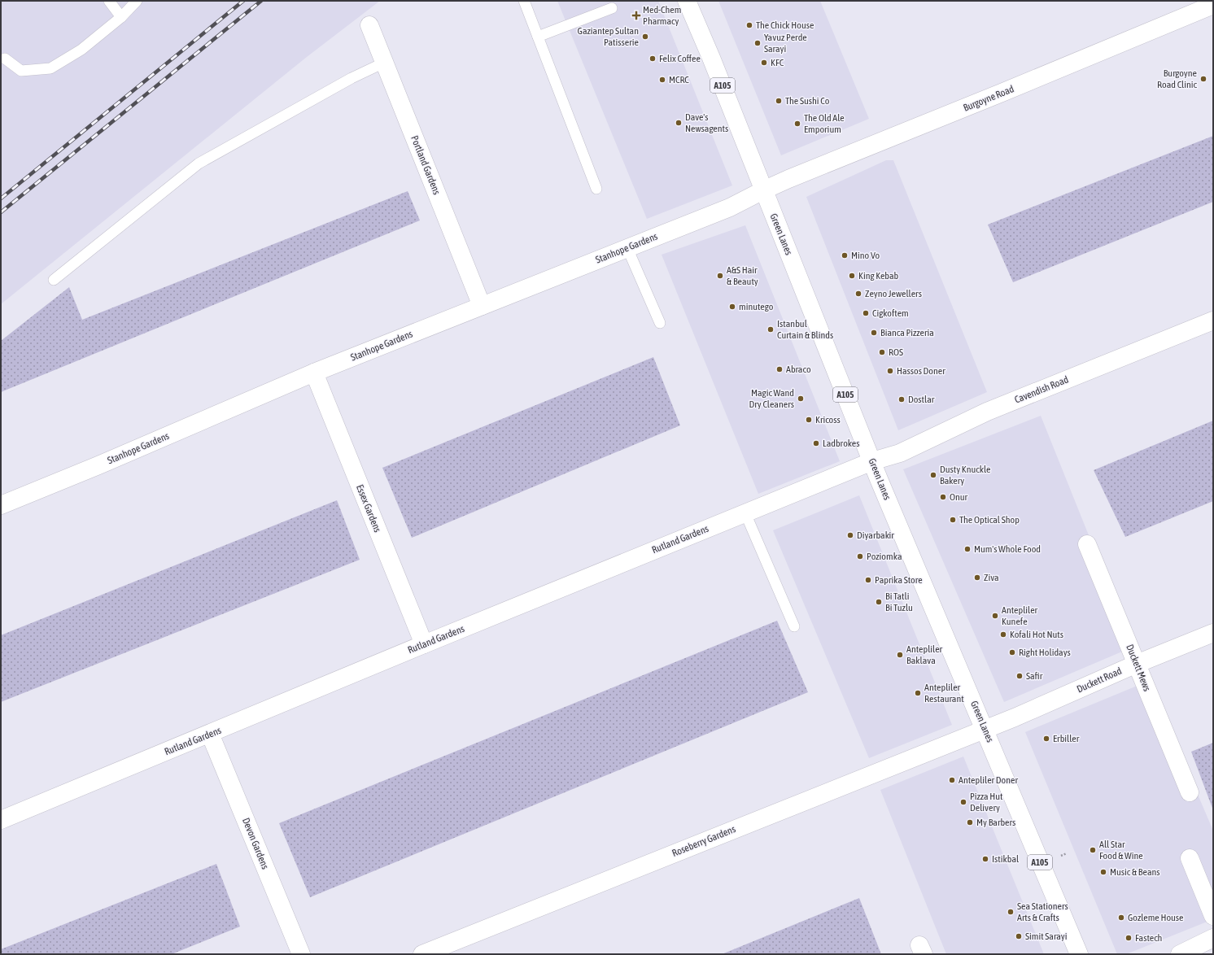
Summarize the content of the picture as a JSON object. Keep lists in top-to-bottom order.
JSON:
{
  "streets": {
    "street": [
      "A105",
      "Burgoyne Road",
      "Portland Gardens",
      "Green Lanes",
      "Stanhope Gardens",
      "Cavendish Road",
      "Essex Gardens",
      "Rutland Gardens",
      "Duckett Mews",
      "Duckett Road",
      "Roseberry Gardens",
      "Devon Gardens"
    ]
  },
  "crossings": [
    ["Burgoyne Road", "Green Lanes"],
    ["Burgoyne Road", "Stanhope Gardens"],
    ["Portland Gardens", "Stanhope Gardens"],
    ["Green Lanes", "Stanhope Gardens"],
    ["Green Lanes", "Cavendish Road"],
    ["Green Lanes", "Rutland Gardens"],
    ["Green Lanes", "Duckett Road"],
    ["Green Lanes", "Roseberry Gardens"],
    ["Stanhope Gardens", "Essex Gardens"],
    ["Cavendish Road", "Rutland Gardens"],
    ["Essex Gardens", "Rutland Gardens"],
    ["Rutland Gardens", "Devon Gardens"],
    ["Duckett Mews", "Duckett Road"],
    ["Duckett Road", "Roseberry Gardens"]
  ],
  "places": {
    "health": ["Med-Chem Pharmacy"],
    "other": [
      "The Chick House",
      "Gaziantep Sultan Patisserie",
      "Yavuz Perde Sarayi",
      "Felix Coffee",
      "KFC",
      "Burgoyne Road Clinic",
      "MCRC",
      "The Sushi Co",
      "Dave's Newsagents",
      "The Old Ale Emporium",
      "Mino Vo",
      "A&S Hair & Beauty",
      "King Kebab",
      "Zeyno Jewellers",
      "minutego",
      "Cigkoftem",
      "Istanbul Curtain & Blinds",
      "Bianca Pizzeria",
      "ROS",
      "Abraco",
      "Hassos Doner",
      "Magic Wand Dry Cleaners",
      "Dostlar",
      "Kricoss",
      "Ladbrokes",
      "Dusty Knuckle Bakery",
      "Onur",
      "The Optical Shop",
      "Diyarbakir",
      "Mum's Whole Food",
      "Poziomka",
      "Ziva",
      "Paprika Store",
      "Bi Tatli Bi Tuzlu",
      "Antepliler Kunefe",
      "Kofali Hot Nuts",
      "Right Holidays",
      "Antepliler Baklava",
      "Safir",
      "Antepliler Restaurant",
      "Erbiller",
      "Antepliler Doner",
      "Pizza Hut Delivery",
      "My Barbers",
      "All Star Food & Wine",
      "Istikbal",
      "Music & Beans",
      "Sea Stationers Arts & Crafts",
      "Gozleme House",
      "Simit Sarayi",
      "Fastech"
    ]
  }
}
